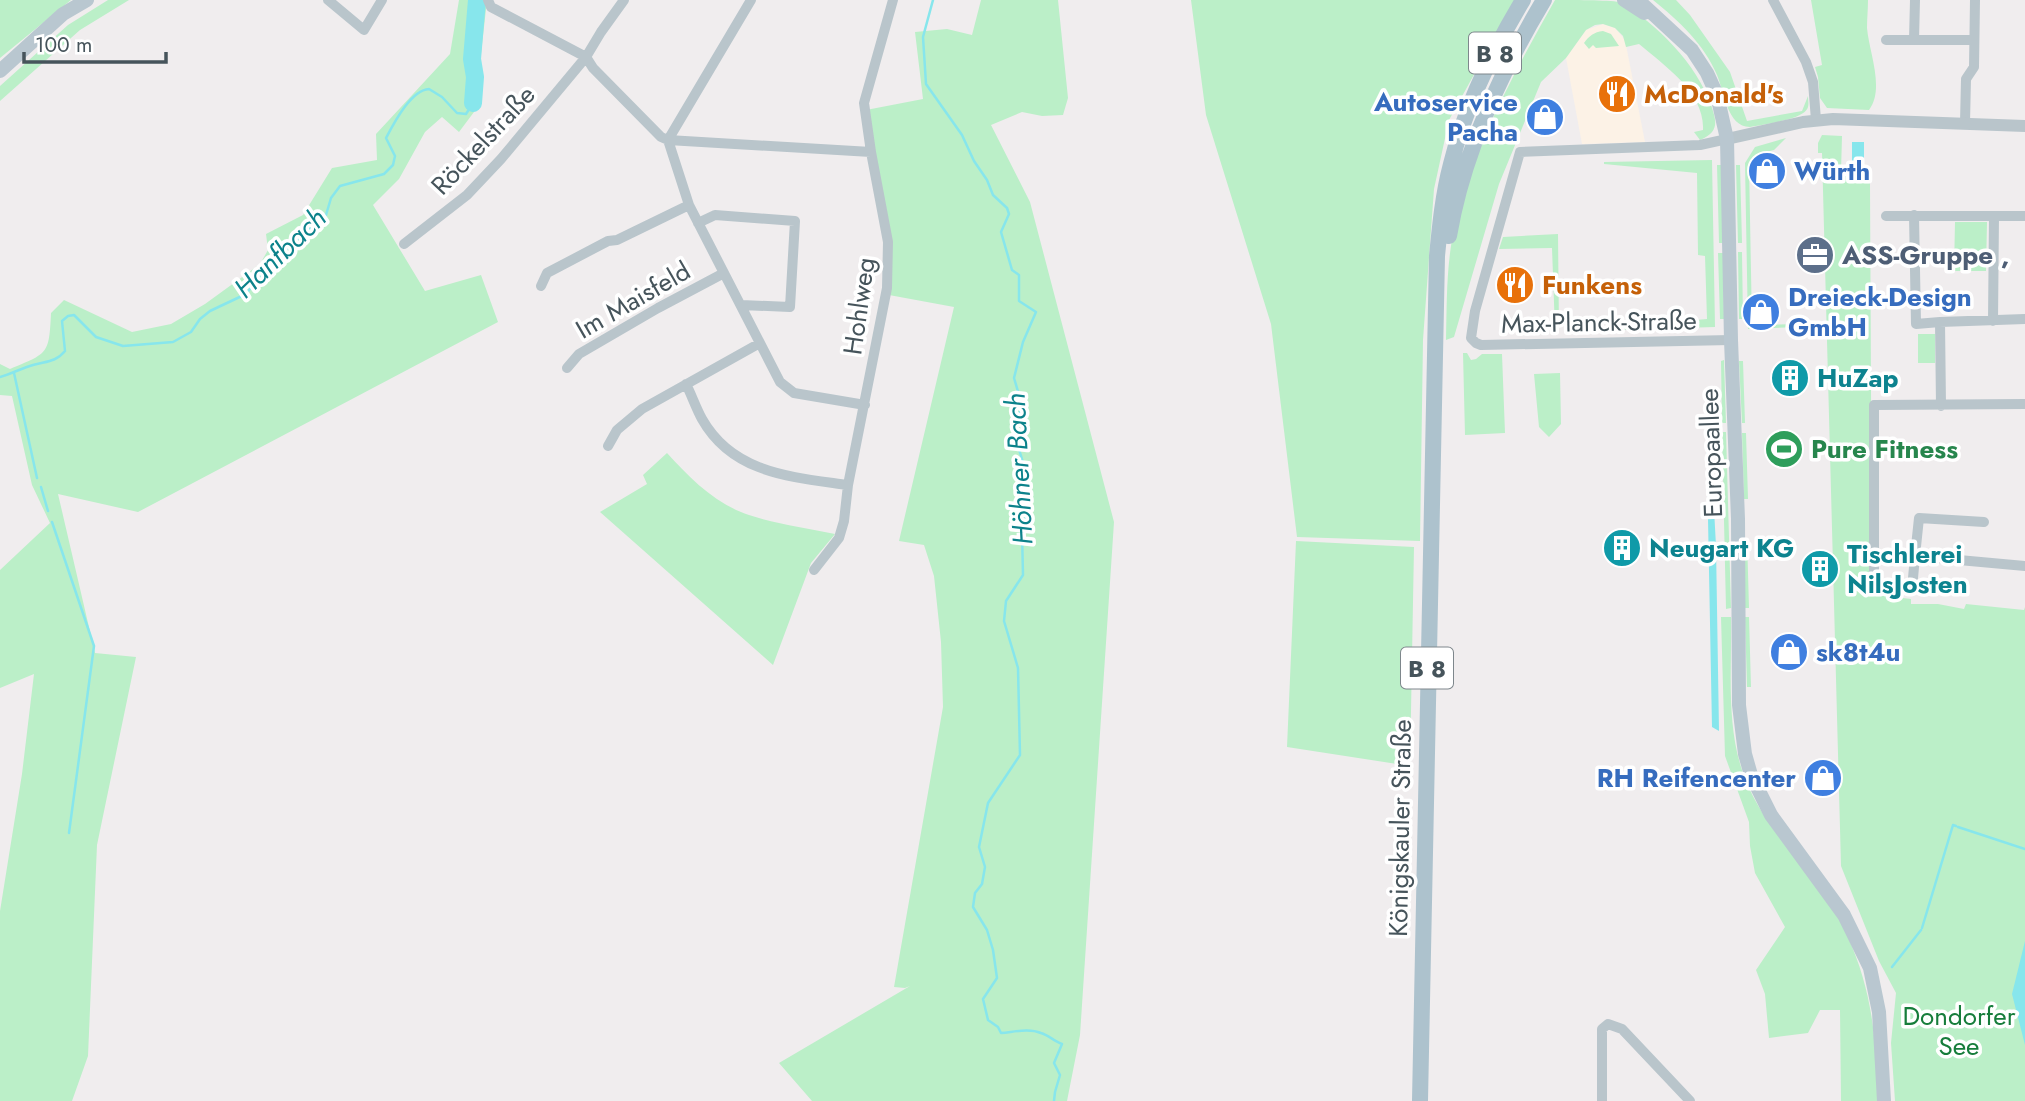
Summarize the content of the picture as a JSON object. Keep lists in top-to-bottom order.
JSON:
{
  "streets": {
    "main road": ["B 8", "Europaallee", "Königskauler Straße"],
    "street": [
      "Röckelstraße",
      "Im Maisfeld",
      "Hohlweg",
      "Max-Planck-Straße"
    ]
  },
  "crossings": [
    ["Max-Planck-Straße", "Europaallee"]
  ],
  "water": ["Hanfbach", "Höhner Bach"],
  "parks": ["Dondorfer See"],
  "places": {
    "restaurant": ["McDonald's", "Funkens"],
    "shop": [
      "Autoservice Pacha",
      "Würth",
      "Dreieck-Design GmbH",
      "sk8t4u",
      "RH Reifencenter"
    ],
    "office": ["ASS-Gruppe ,"],
    "building": ["HuZap", "Neugart KG", "Tischlerei NilsJosten"],
    "sports": ["Pure Fitness"]
  },
  "scale_bar": "100 m"
}
